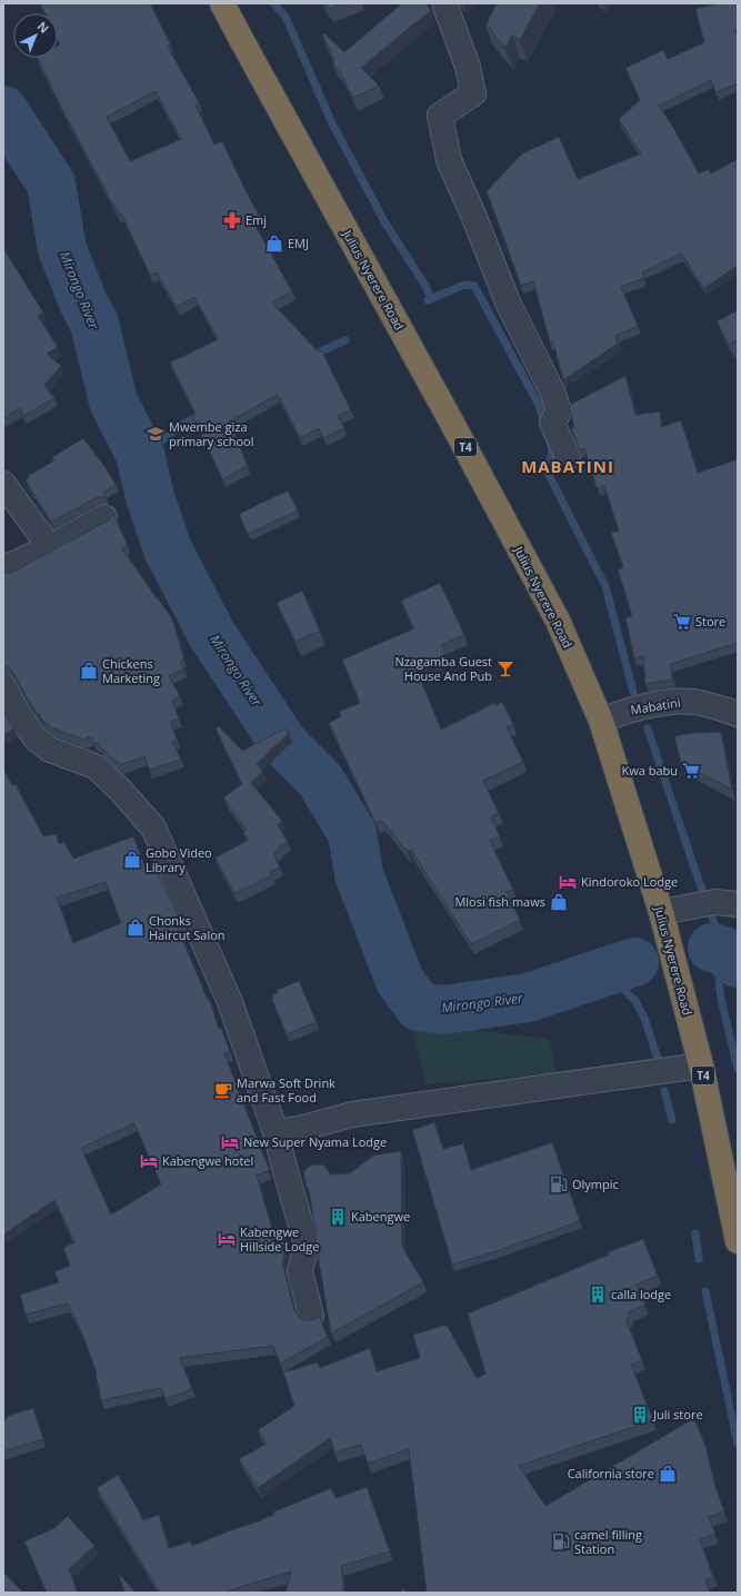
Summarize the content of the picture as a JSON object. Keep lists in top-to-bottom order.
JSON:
{
  "streets": {
    "highway": ["Julius Nyerere Road", "T4"],
    "street": ["Mabatini"]
  },
  "crossings": [
    ["Julius Nyerere Road", "Mabatini"]
  ],
  "districts": ["MABATINI"],
  "water": ["Mirongo River"],
  "places": {
    "pharmacy": ["Emj"],
    "shop": [
      "EMJ",
      "Chickens Marketing",
      "Gobo Video Library",
      "Mlosi fish maws",
      "Chonks Haircut Salon",
      "California store"
    ],
    "school or university": ["Mwembe giza primary school"],
    "supermarket": ["Store", "Kwa babu"],
    "bar": ["Nzagamba Guest House And Pub"],
    "hotel": [
      "Kindoroko Lodge",
      "New Super Nyama Lodge",
      "Kabengwe hotel",
      "Kabengwe Hillside Lodge"
    ],
    "cafe": ["Marwa Soft Drink and Fast Food"],
    "fuel station": ["Olympic", "camel filling Station"],
    "building": ["Kabengwe", "calla lodge", "Juli store"]
  },
  "north": "top right"
}
